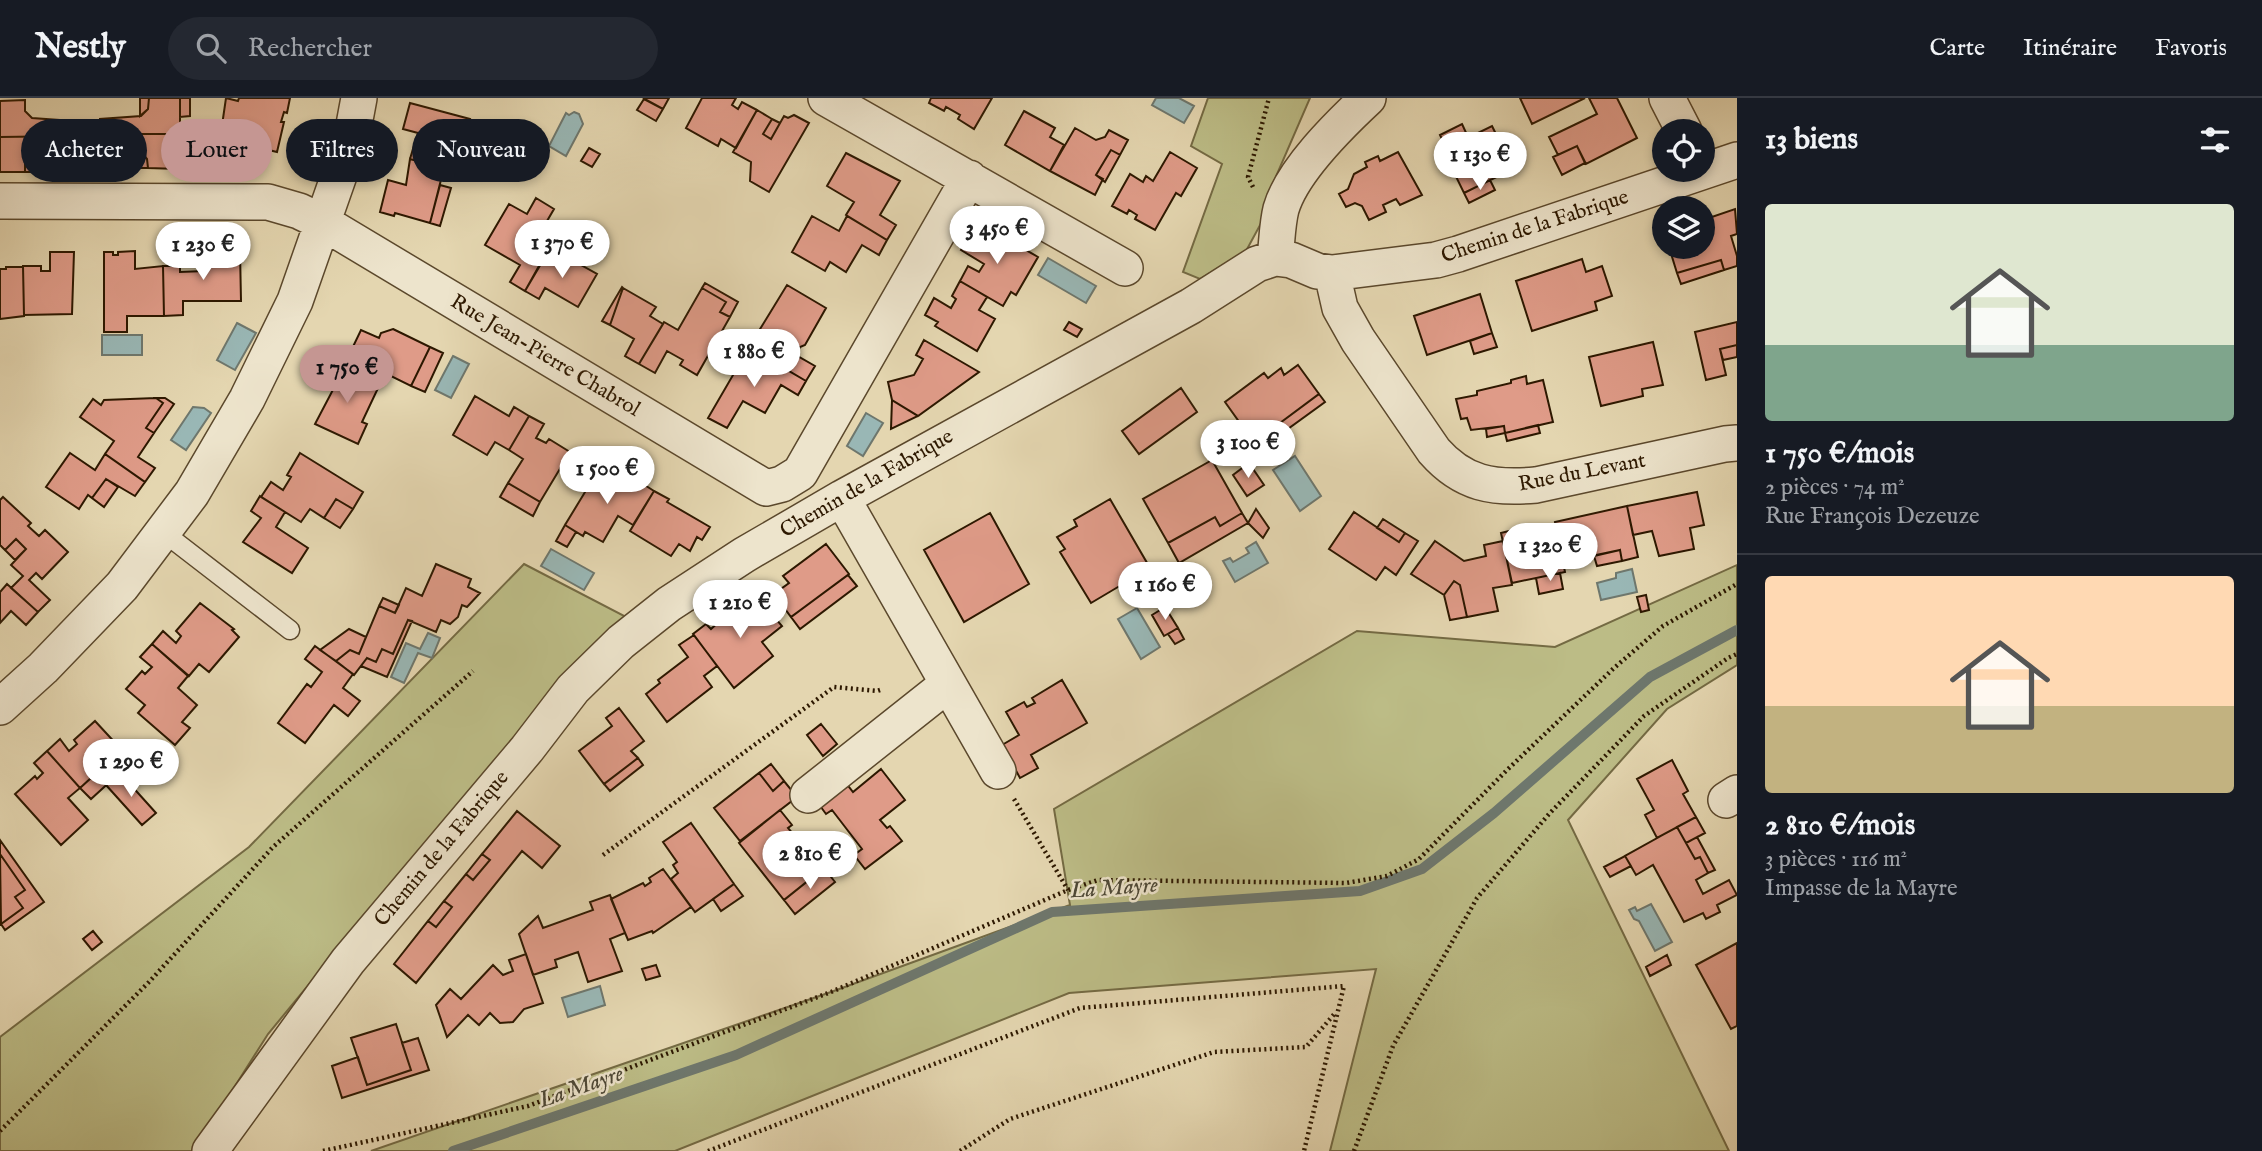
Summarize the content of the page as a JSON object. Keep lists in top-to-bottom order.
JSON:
{
  "streets": {
    "street": ["Chemin de la Fabrique", "Rue Jean-Pierre Chabrol", "Rue du Levant"]
  },
  "crossings": [
    ["Chemin de la Fabrique", "Rue du Levant"]
  ],
  "water": ["La Mayre"],
  "page": {
    "header": "Nestly",
    "search": "Rechercher",
    "nav": ["Carte", "Itinéraire", "Favoris"],
    "heading": "13 biens",
    "chip": [
      "Acheter",
      "Louer",
      "Filtres",
      "Nouveau"
    ],
    "price": [
      "1 130 €",
      "3 450 €",
      "1 370 €",
      "1 230 €",
      "1 880 €",
      "1 750 €",
      "3 100 €",
      "1 500 €",
      "1 320 €",
      "1 160 €",
      "1 210 €",
      "1 290 €",
      "2 810 €"
    ],
    "list": [
      {
        "name": "1 750 €/mois",
        "note": "2 pièces · 74 m² · Rue François Dezeuze"
      },
      {
        "name": "2 810 €/mois",
        "note": "3 pièces · 116 m² · Impasse de la Mayre"
      }
    ]
  }
}
